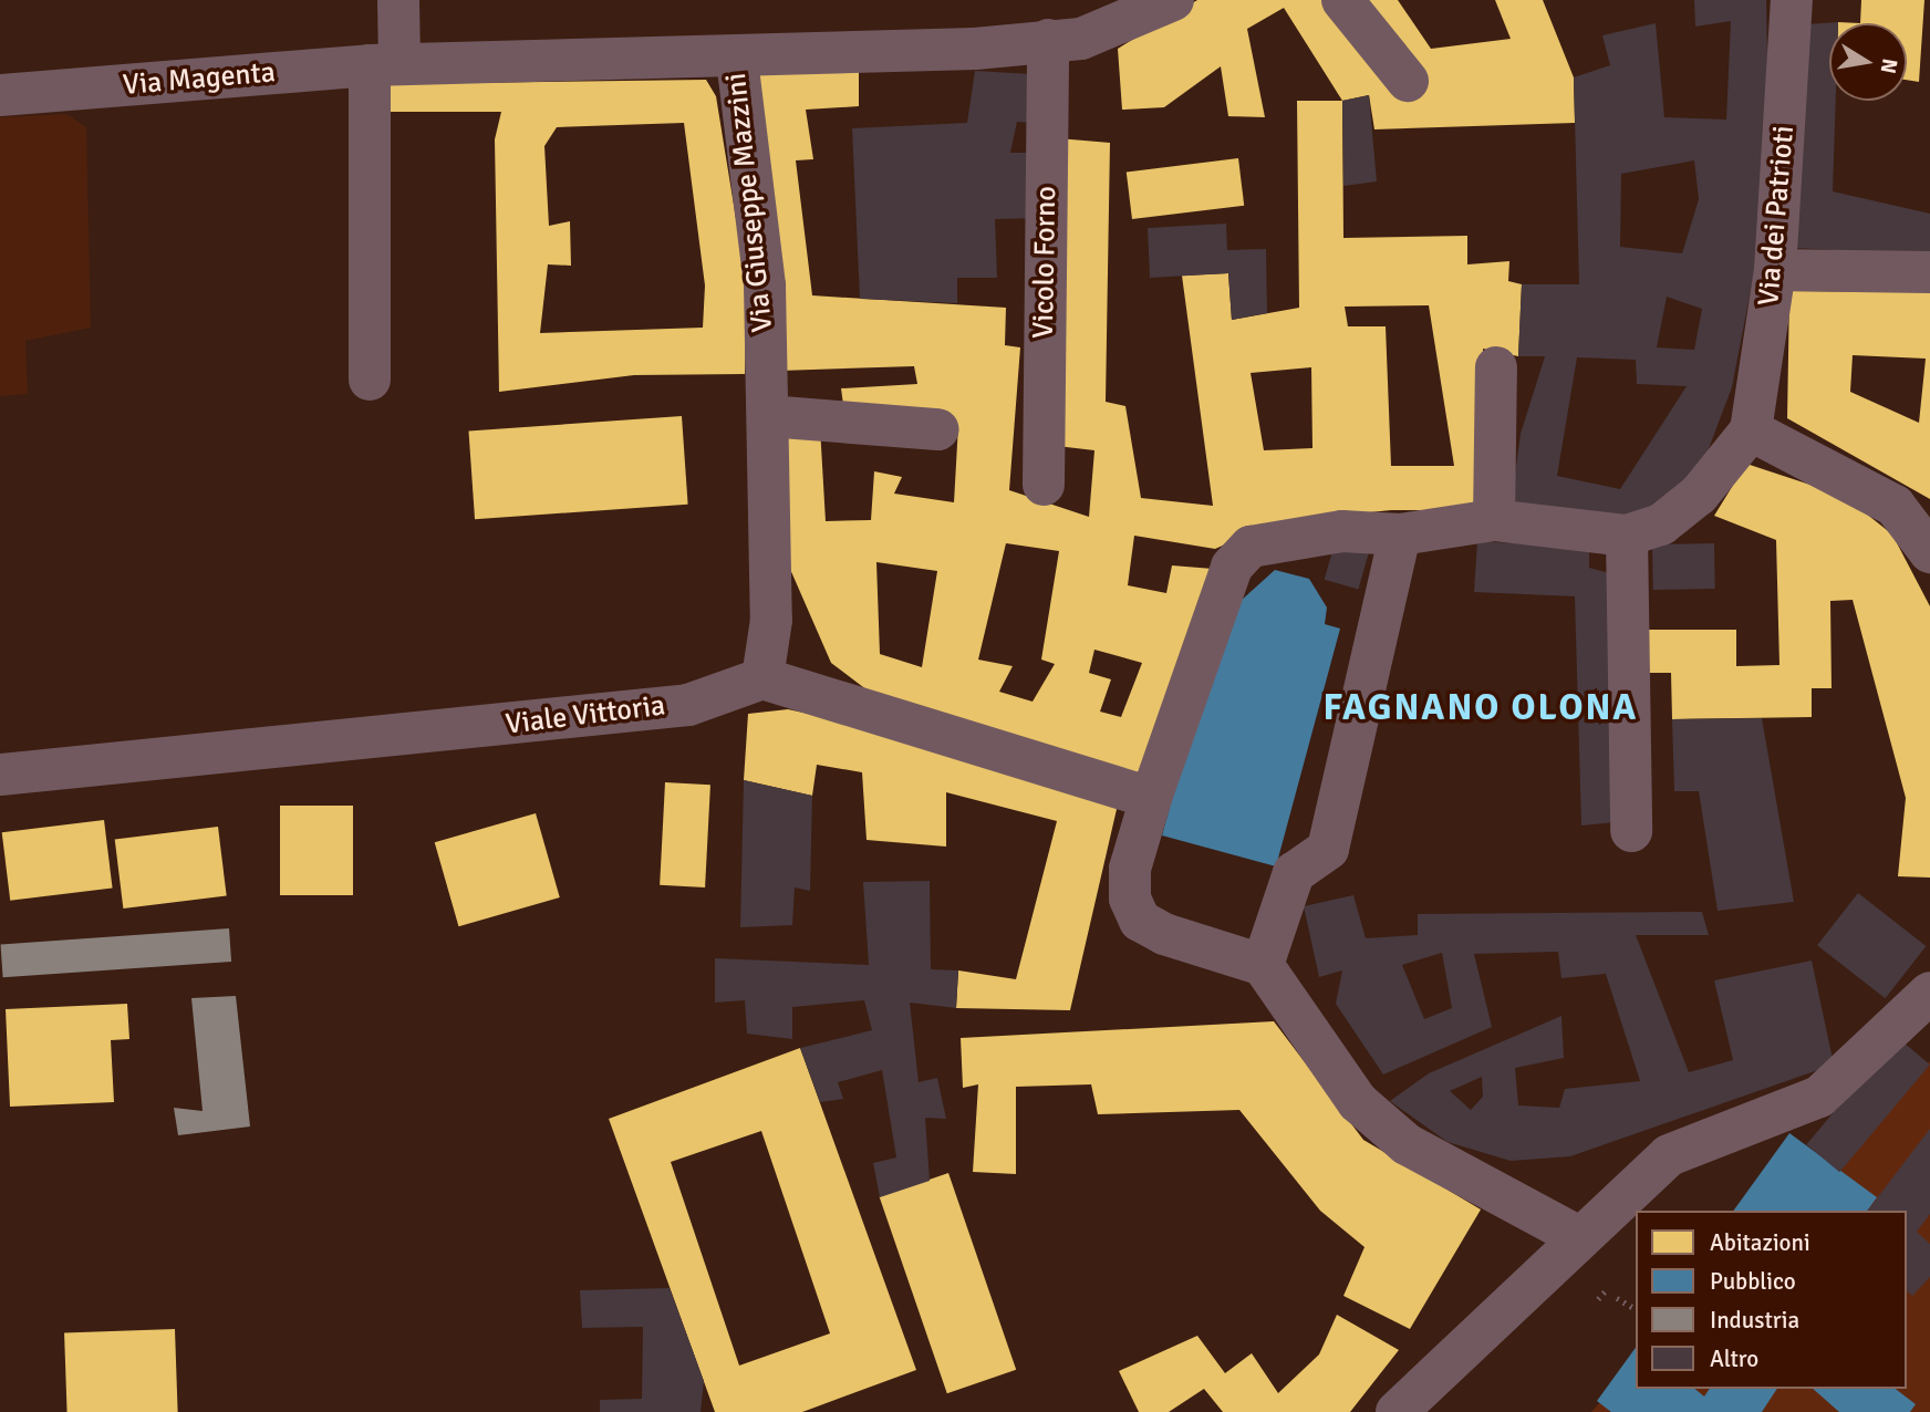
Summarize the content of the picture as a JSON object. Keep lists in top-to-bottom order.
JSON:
{
  "streets": {
    "street": [
      "Via Magenta",
      "Via Giuseppe Mazzini",
      "Via dei Patrioti",
      "Vicolo Forno",
      "Viale Vittoria"
    ]
  },
  "crossings": [
    ["Via Magenta", "Via Giuseppe Mazzini"],
    ["Via Giuseppe Mazzini", "Viale Vittoria"]
  ],
  "districts": ["FAGNANO OLONA"],
  "legend": [
    "Abitazioni",
    "Pubblico",
    "Industria",
    "Altro"
  ],
  "north": "right"
}
